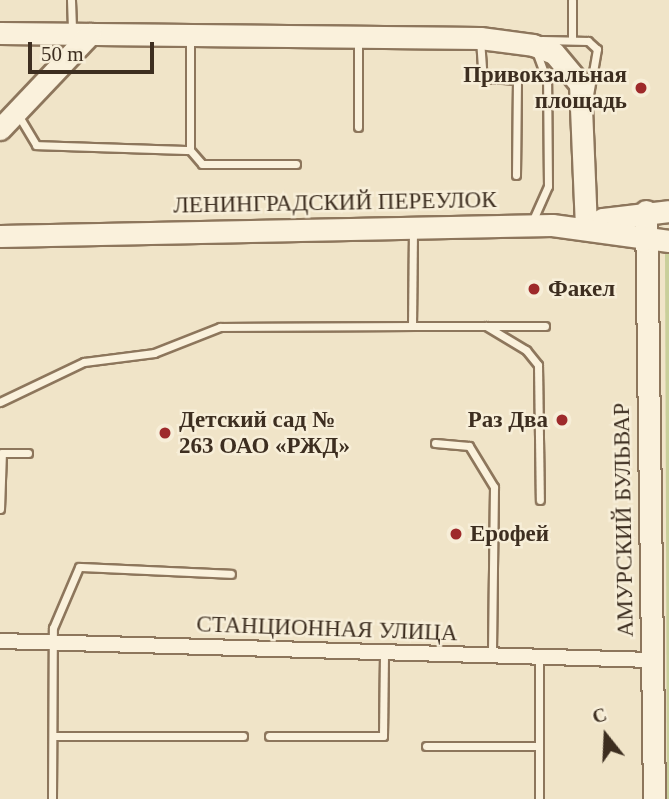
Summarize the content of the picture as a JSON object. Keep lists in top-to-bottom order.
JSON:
{
  "streets": {
    "street": ["ЛЕНИНГРАДСКИЙ ПЕРЕУЛОК", "АМУРСКИЙ БУЛЬВАР", "СТАНЦИОННАЯ УЛИЦА"]
  },
  "crossings": [
    ["ЛЕНИНГРАДСКИЙ ПЕРЕУЛОК", "АМУРСКИЙ БУЛЬВАР"],
    ["АМУРСКИЙ БУЛЬВАР", "СТАНЦИОННАЯ УЛИЦА"]
  ],
  "places": [
    "Привокзальная площадь",
    "Факел",
    "Раз Два",
    "Детский сад № 263 ОАО «РЖД»",
    "Ерофей"
  ],
  "scale_bar": "50 m",
  "north": "top"
}
